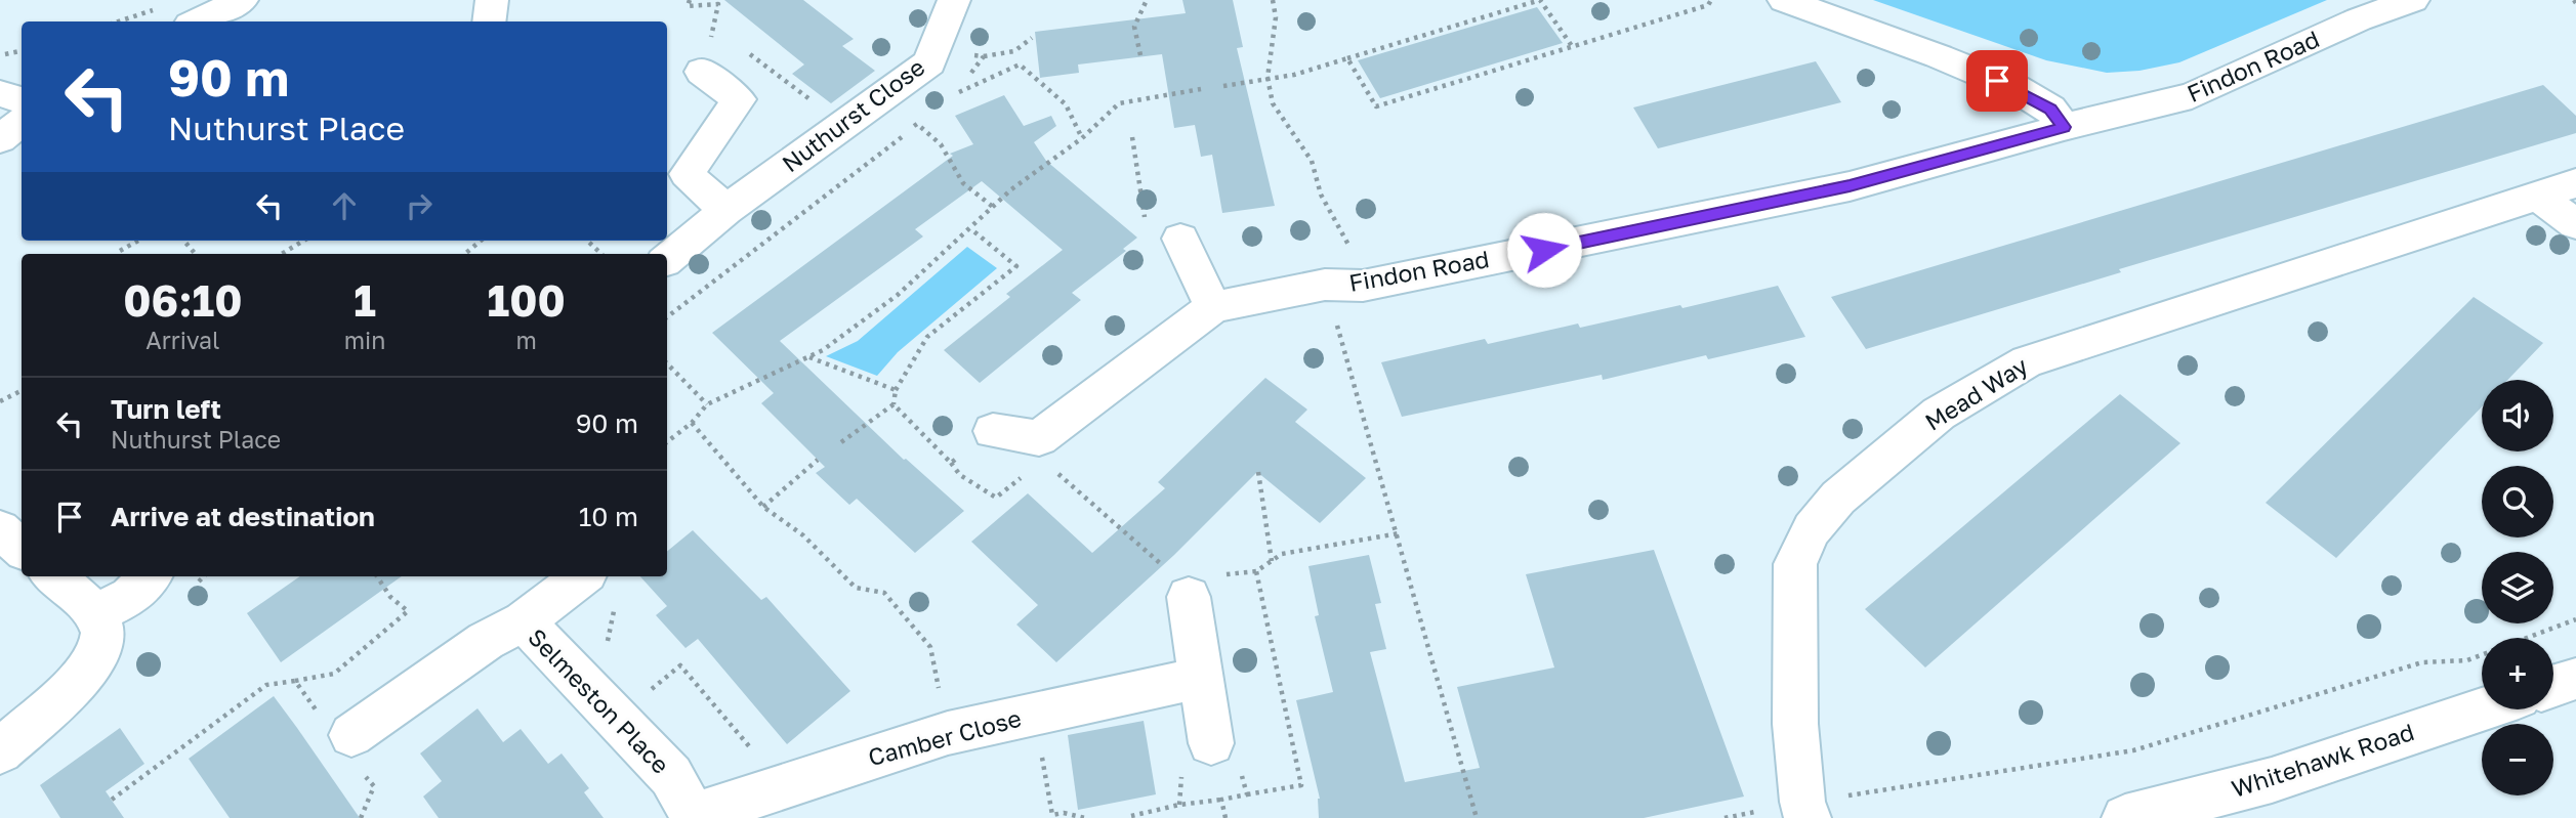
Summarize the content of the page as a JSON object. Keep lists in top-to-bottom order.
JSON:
{
  "streets": {
    "street": [
      "Findon Road",
      "Nuthurst Close",
      "Mead Way",
      "Selmeston Place",
      "Camber Close",
      "Whitehawk Road"
    ]
  },
  "crossings": [
    ["Selmeston Place", "Camber Close"]
  ],
  "page": {
    "turn": ["90 m", "Nuthurst Place"],
    "eta": [
      "06:10",
      "Arrival",
      "1",
      "min",
      "100",
      "m"
    ],
    "list": [
      {
        "name": "Turn left",
        "note": "Nuthurst Place",
        "value": "90 m"
      },
      {
        "name": "Arrive at destination",
        "value": "10 m"
      }
    ],
    "map_buttons": ["+", "−"]
  }
}
